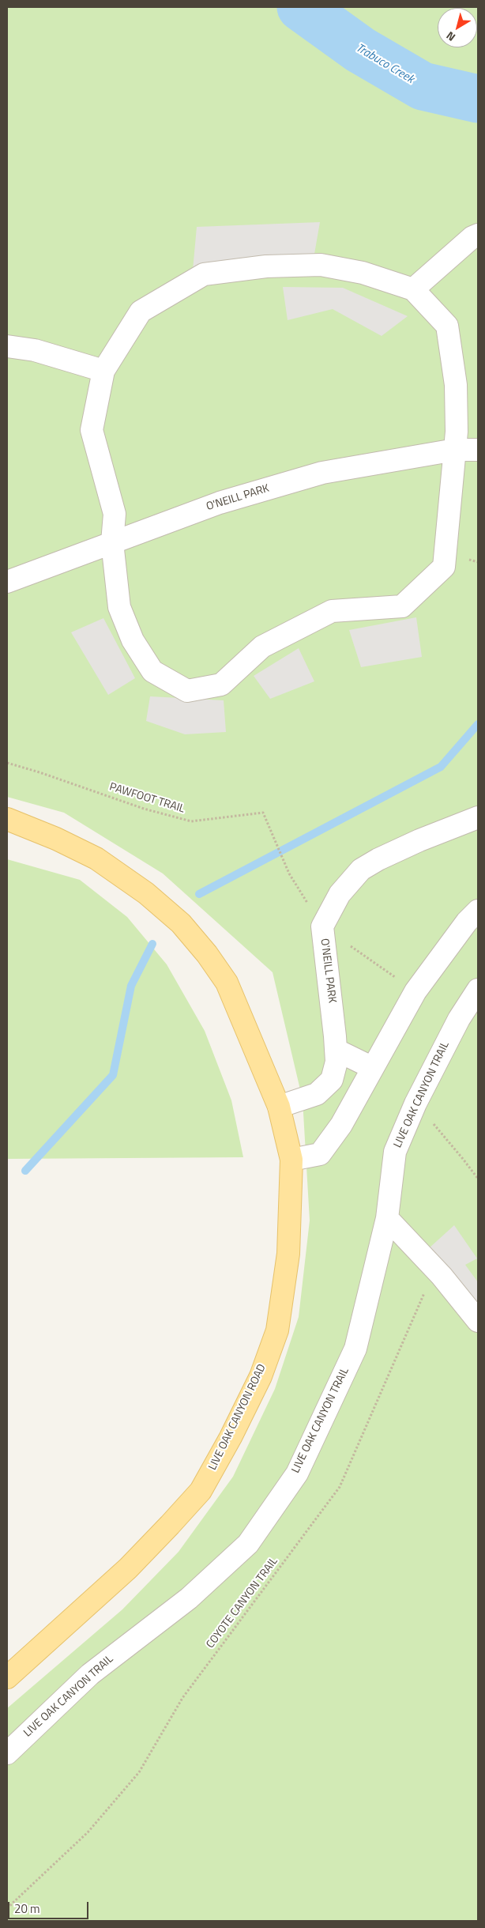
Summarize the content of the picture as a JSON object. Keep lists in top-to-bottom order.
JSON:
{
  "streets": {
    "main road": ["LIVE OAK CANYON ROAD"],
    "street": ["O'NEILL PARK", "LIVE OAK CANYON TRAIL"],
    "path": ["PAWFOOT TRAIL", "COYOTE CANYON TRAIL"]
  },
  "crossings": [
    ["O'NEILL PARK", "PAWFOOT TRAIL"],
    ["O'NEILL PARK", "LIVE OAK CANYON ROAD"]
  ],
  "water": ["Trabuco Creek"],
  "scale_bar": "20 m",
  "north": "bottom left"
}
